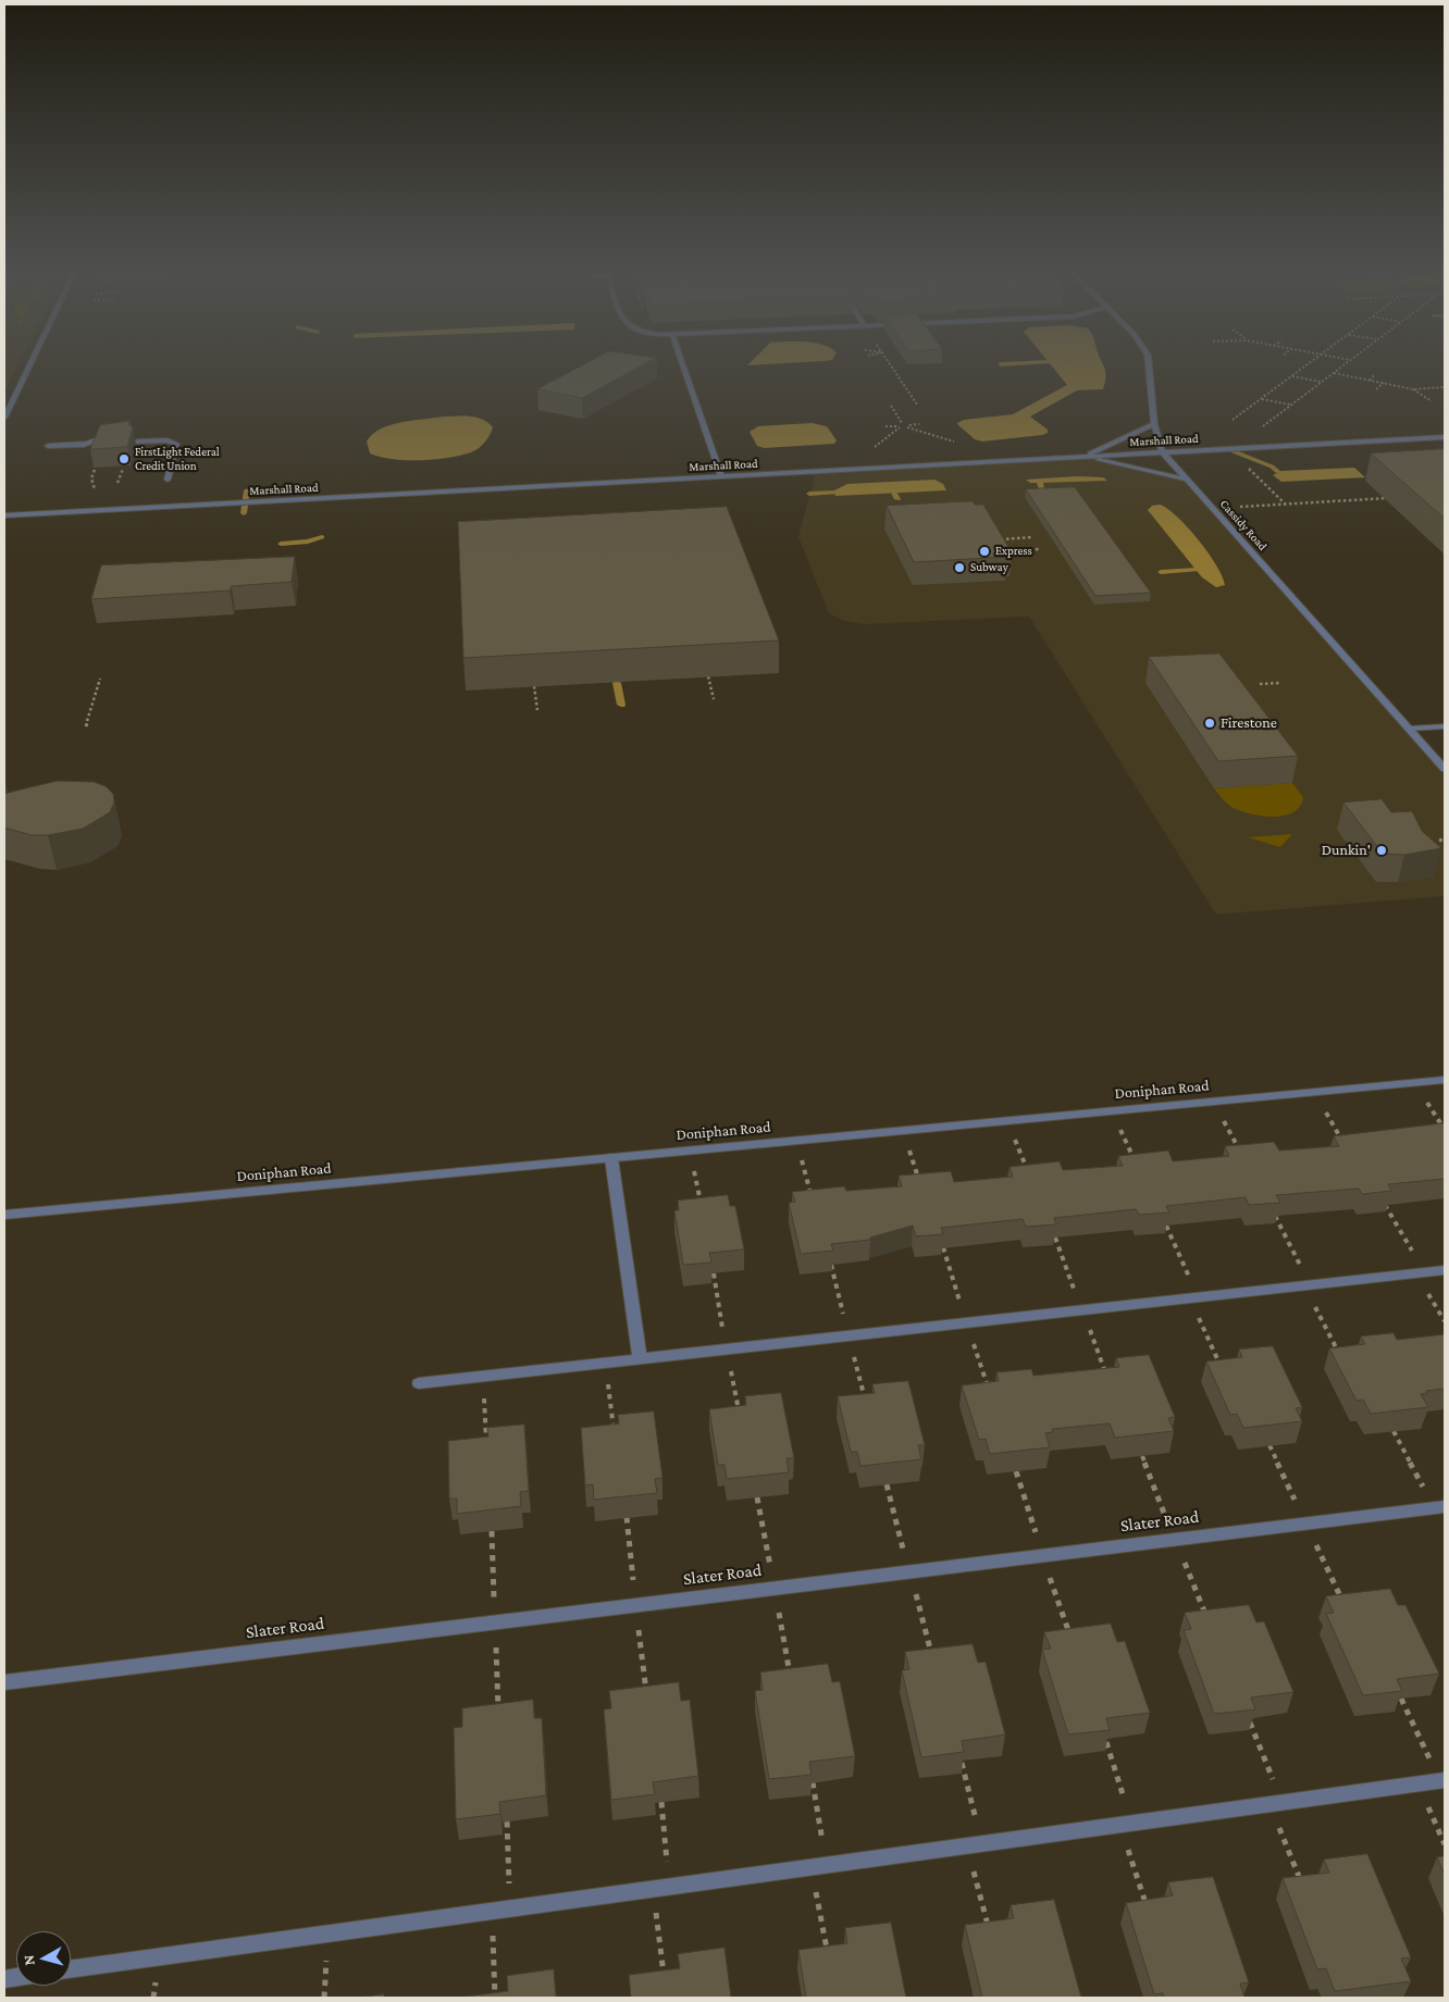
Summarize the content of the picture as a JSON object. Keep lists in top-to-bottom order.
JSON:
{
  "streets": {
    "street": [
      "Marshall Road",
      "Cassidy Road",
      "Doniphan Road",
      "Slater Road"
    ]
  },
  "crossings": [
    ["Marshall Road", "Cassidy Road"]
  ],
  "places": [
    "FirstLight Federal Credit Union",
    "Express",
    "Subway",
    "Firestone",
    "Dunkin'"
  ],
  "north": "left"
}
